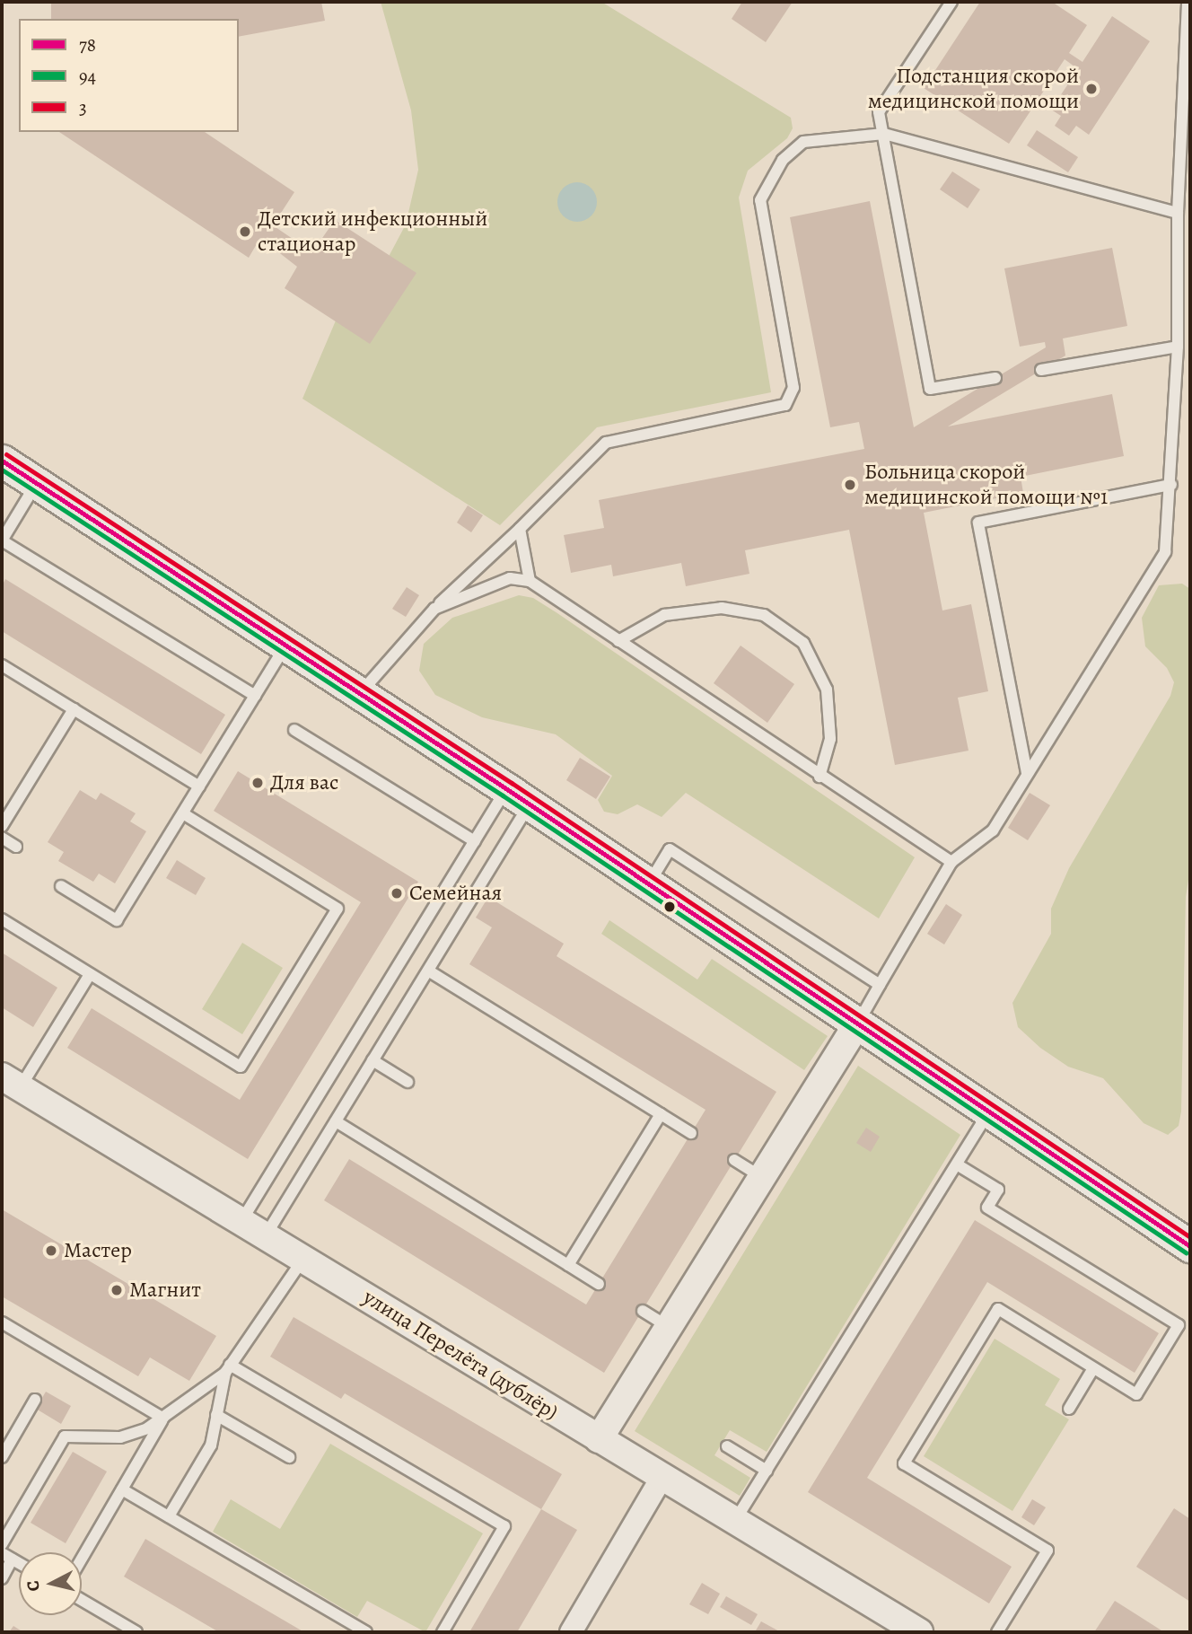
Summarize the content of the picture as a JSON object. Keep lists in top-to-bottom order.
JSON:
{
  "streets": {
    "street": ["улица Перелёта (дублёр)"]
  },
  "places": [
    "Подстанция скорой медицинской помощи",
    "Детский инфекционный стационар",
    "Больница скорой медицинской помощи №1",
    "Для вас",
    "Семейная",
    "Мастер",
    "Магнит"
  ],
  "lines": ["transit line 3", "transit line 78", "transit line 94"],
  "legend": ["78", "94", "3"],
  "north": "left"
}
